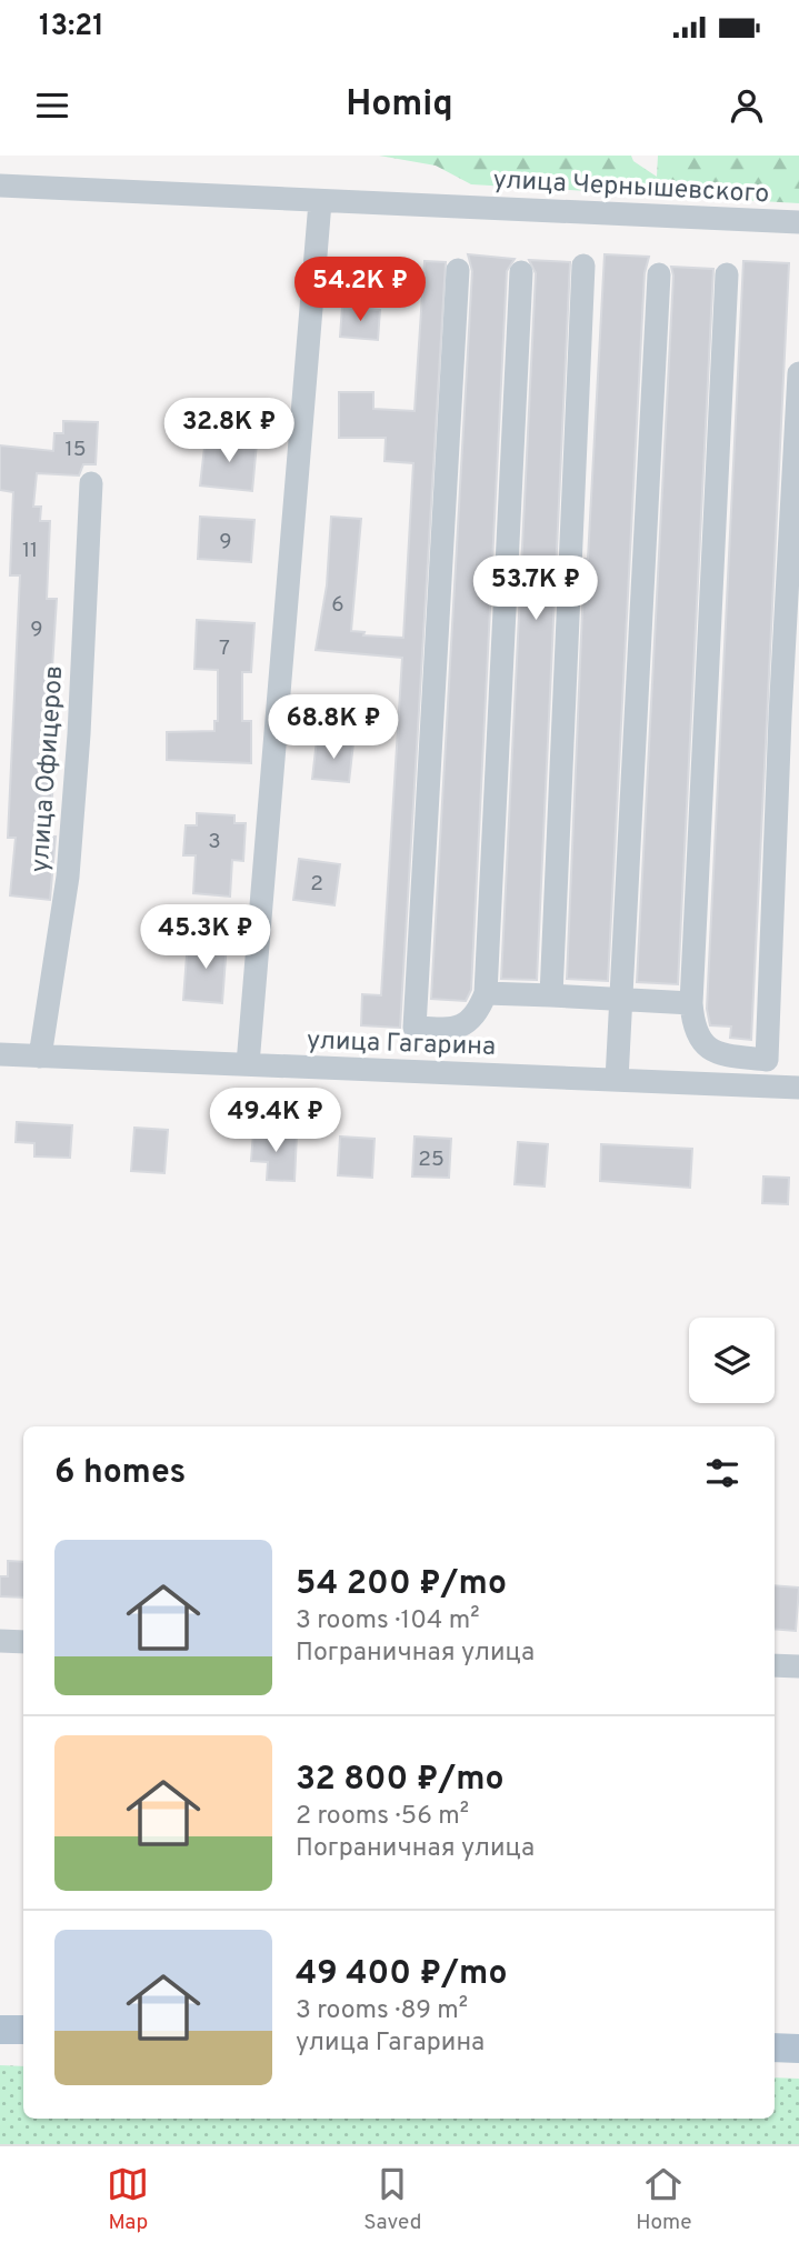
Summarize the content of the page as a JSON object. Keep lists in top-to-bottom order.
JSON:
{
  "streets": {
    "street": ["улица Чернышевского", "улица Офицеров", "улица Гагарина"]
  },
  "crossings": [
    ["улица Офицеров", "улица Гагарина"]
  ],
  "house_numbers": [
    "15",
    "9",
    "11",
    "6",
    "9",
    "7",
    "3",
    "2",
    "25"
  ],
  "page": {
    "status": "13:21",
    "header": "Homiq",
    "price": [
      "54.2K ₽",
      "32.8K ₽",
      "53.7K ₽",
      "68.8K ₽",
      "45.3K ₽",
      "49.4K ₽"
    ],
    "heading": "6 homes",
    "list": [
      {
        "name": "54 200 ₽/mo",
        "note": "3 rooms · 104 m² · Пограничная улица"
      },
      {
        "name": "32 800 ₽/mo",
        "note": "2 rooms · 56 m² · Пограничная улица"
      },
      {
        "name": "49 400 ₽/mo",
        "note": "3 rooms · 89 m² · улица Гагарина"
      }
    ],
    "tabs": ["Map", "Saved", "Home"]
  }
}
